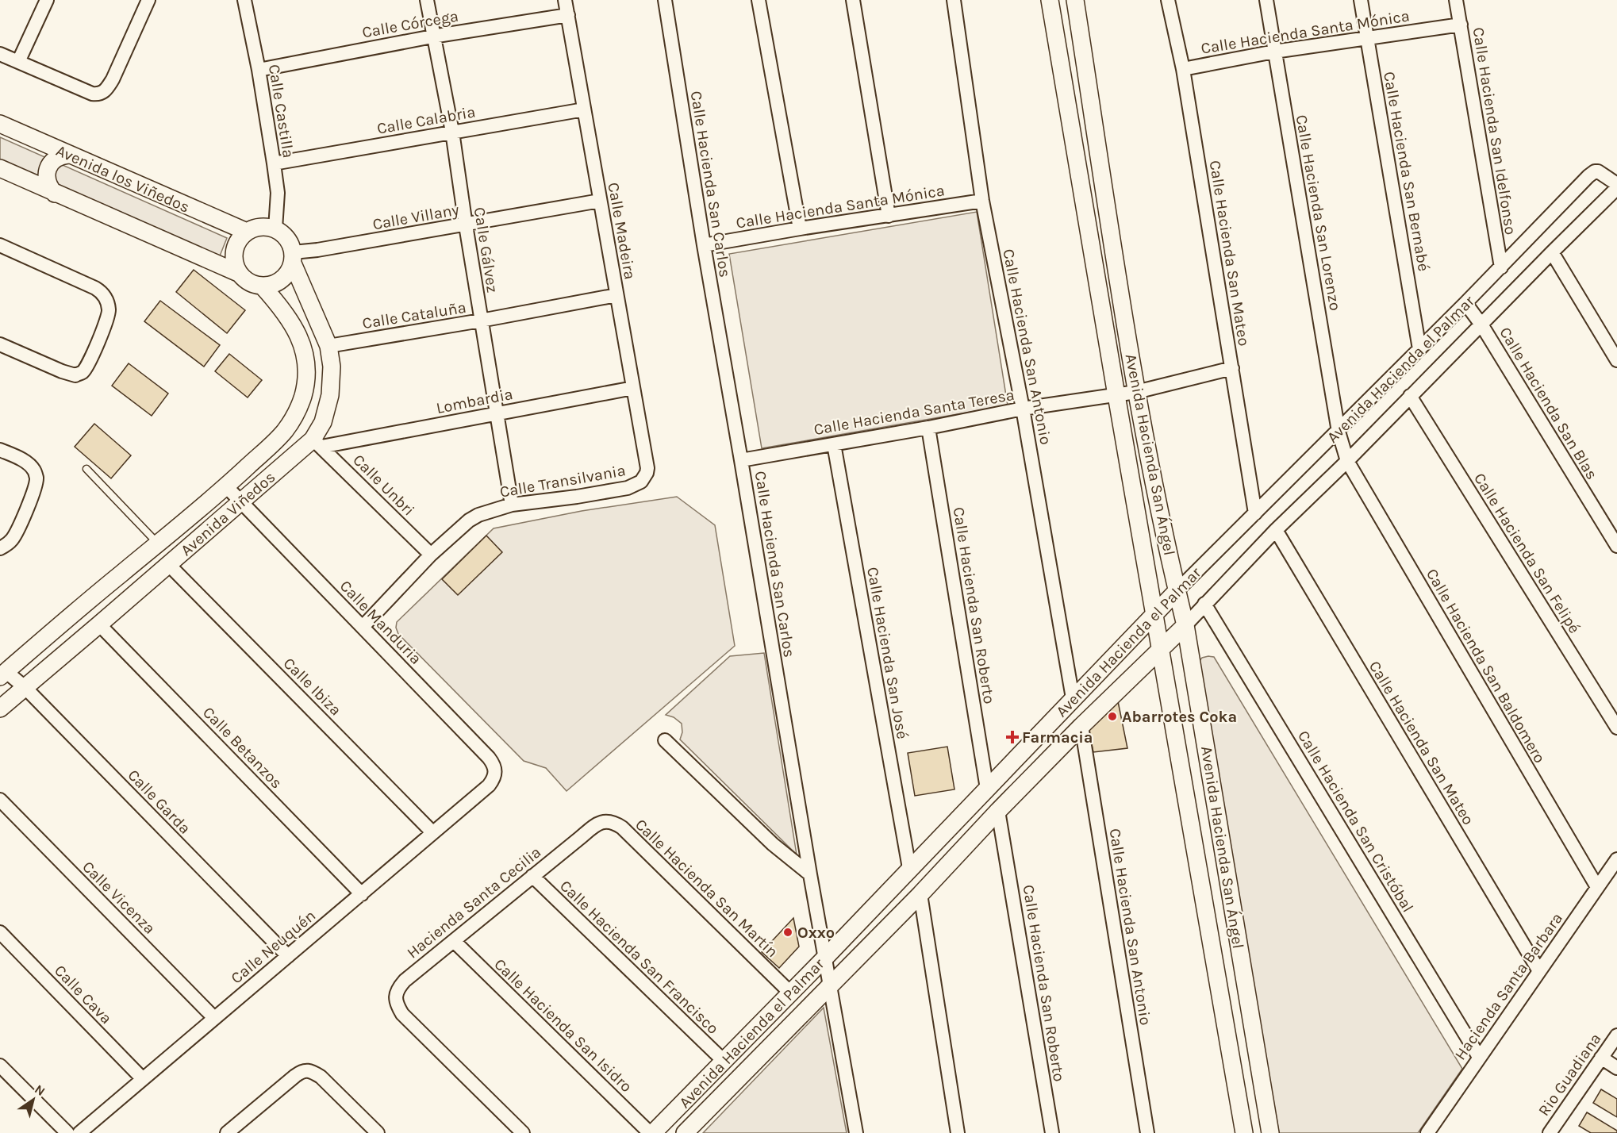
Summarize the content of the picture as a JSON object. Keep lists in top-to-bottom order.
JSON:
{
  "streets": {
    "street": [
      "Calle Córcega",
      "Calle Hacienda Santa Mónica",
      "Calle Castilla",
      "Calle Calabria",
      "Calle Hacienda San Idelfonso",
      "Calle Hacienda San Bernabé",
      "Avenida los Viñedos",
      "Calle Hacienda San Carlos",
      "Calle Hacienda San Lorenzo",
      "Calle Villany",
      "Calle Madeira",
      "Calle Gálvez",
      "Calle Hacienda San Mateo",
      "Calle Cataluña",
      "Calle Hacienda San Antonio",
      "Avenida Hacienda el Palmar",
      "Lombardia",
      "Calle Hacienda San Blas",
      "Calle Hacienda Santa Teresa",
      "Avenida Hacienda San Ángel",
      "Calle Transilvania",
      "Calle Unbri",
      "Avenida Viñedos",
      "Calle Hacienda San Felipé",
      "Calle Hacienda San Roberto",
      "Calle Manduria",
      "Calle Hacienda San José",
      "Calle Hacienda San Baldomero",
      "Calle Ibiza",
      "Calle Betanzos",
      "Calle Garda",
      "Calle Hacienda San Cristóbal",
      "Calle Hacienda San Martín",
      "Calle Vicenza",
      "Hacienda Santa Cecilia",
      "Calle Neuquén",
      "Calle Hacienda San Francisco",
      "Hacienda Santa Barbara",
      "Calle Cava",
      "Calle Hacienda San Isidro",
      "Rio Guadiana"
    ]
  },
  "crossings": [
    ["Calle Córcega", "Calle Castilla"],
    ["Calle Córcega", "Calle Madeira"],
    ["Calle Córcega", "Calle Gálvez"],
    ["Calle Hacienda Santa Mónica", "Calle Hacienda San Idelfonso"],
    ["Calle Hacienda Santa Mónica", "Calle Hacienda San Bernabé"],
    ["Calle Hacienda Santa Mónica", "Calle Hacienda San Carlos"],
    ["Calle Hacienda Santa Mónica", "Calle Hacienda San Lorenzo"],
    ["Calle Hacienda Santa Mónica", "Calle Hacienda San Mateo"],
    ["Calle Hacienda Santa Mónica", "Calle Hacienda San Antonio"],
    ["Calle Castilla", "Calle Calabria"],
    ["Calle Castilla", "Avenida los Viñedos"],
    ["Calle Castilla", "Calle Villany"],
    ["Calle Castilla", "Avenida Viñedos"],
    ["Calle Calabria", "Calle Madeira"],
    ["Calle Calabria", "Calle Gálvez"],
    ["Calle Hacienda San Idelfonso", "Avenida Hacienda el Palmar"],
    ["Calle Hacienda San Bernabé", "Avenida Hacienda el Palmar"],
    ["Avenida los Viñedos", "Calle Villany"],
    ["Avenida los Viñedos", "Avenida Viñedos"],
    ["Calle Hacienda San Carlos", "Avenida Hacienda el Palmar"],
    ["Calle Hacienda San Carlos", "Calle Hacienda Santa Teresa"],
    ["Calle Hacienda San Lorenzo", "Avenida Hacienda el Palmar"],
    ["Calle Hacienda San Lorenzo", "Calle Hacienda San Baldomero"],
    ["Calle Villany", "Calle Madeira"],
    ["Calle Villany", "Calle Gálvez"],
    ["Calle Villany", "Avenida Viñedos"],
    ["Calle Madeira", "Calle Cataluña"],
    ["Calle Madeira", "Lombardia"],
    ["Calle Madeira", "Calle Transilvania"],
    ["Calle Gálvez", "Calle Cataluña"],
    ["Calle Gálvez", "Lombardia"],
    ["Calle Gálvez", "Calle Transilvania"],
    ["Calle Hacienda San Mateo", "Avenida Hacienda el Palmar"],
    ["Calle Hacienda San Mateo", "Calle Hacienda Santa Teresa"],
    ["Calle Hacienda San Mateo", "Hacienda Santa Barbara"],
    ["Calle Cataluña", "Avenida Viñedos"],
    ["Calle Hacienda San Antonio", "Avenida Hacienda el Palmar"],
    ["Calle Hacienda San Antonio", "Calle Hacienda Santa Teresa"],
    ["Avenida Hacienda el Palmar", "Calle Hacienda San Blas"],
    ["Avenida Hacienda el Palmar", "Avenida Hacienda San Ángel"],
    ["Avenida Hacienda el Palmar", "Calle Hacienda San Felipé"],
    ["Avenida Hacienda el Palmar", "Calle Hacienda San Roberto"],
    ["Avenida Hacienda el Palmar", "Calle Hacienda San José"],
    ["Avenida Hacienda el Palmar", "Calle Hacienda San Baldomero"],
    ["Avenida Hacienda el Palmar", "Calle Hacienda San Cristóbal"],
    ["Avenida Hacienda el Palmar", "Calle Hacienda San Martín"],
    ["Avenida Hacienda el Palmar", "Calle Hacienda San Francisco"],
    ["Avenida Hacienda el Palmar", "Calle Hacienda San Isidro"],
    ["Lombardia", "Calle Unbri"],
    ["Lombardia", "Avenida Viñedos"],
    ["Calle Hacienda Santa Teresa", "Avenida Hacienda San Ángel"],
    ["Calle Hacienda Santa Teresa", "Calle Hacienda San Roberto"],
    ["Calle Hacienda Santa Teresa", "Calle Hacienda San José"],
    ["Calle Transilvania", "Calle Unbri"],
    ["Calle Transilvania", "Calle Manduria"],
    ["Calle Unbri", "Avenida Viñedos"],
    ["Avenida Viñedos", "Calle Manduria"],
    ["Avenida Viñedos", "Calle Ibiza"],
    ["Avenida Viñedos", "Calle Betanzos"],
    ["Avenida Viñedos", "Calle Garda"],
    ["Calle Manduria", "Calle Neuquén"],
    ["Calle Hacienda San Baldomero", "Hacienda Santa Barbara"],
    ["Calle Ibiza", "Calle Neuquén"],
    ["Calle Betanzos", "Calle Neuquén"],
    ["Calle Garda", "Calle Neuquén"],
    ["Calle Hacienda San Cristóbal", "Hacienda Santa Barbara"],
    ["Calle Hacienda San Martín", "Hacienda Santa Cecilia"],
    ["Calle Vicenza", "Calle Neuquén"],
    ["Hacienda Santa Cecilia", "Calle Hacienda San Francisco"],
    ["Hacienda Santa Cecilia", "Calle Hacienda San Isidro"],
    ["Calle Neuquén", "Calle Cava"]
  ],
  "places": {
    "other": ["Abarrotes Coka", "Oxxo"],
    "health": ["Farmacia"]
  },
  "north": "top right"
}
